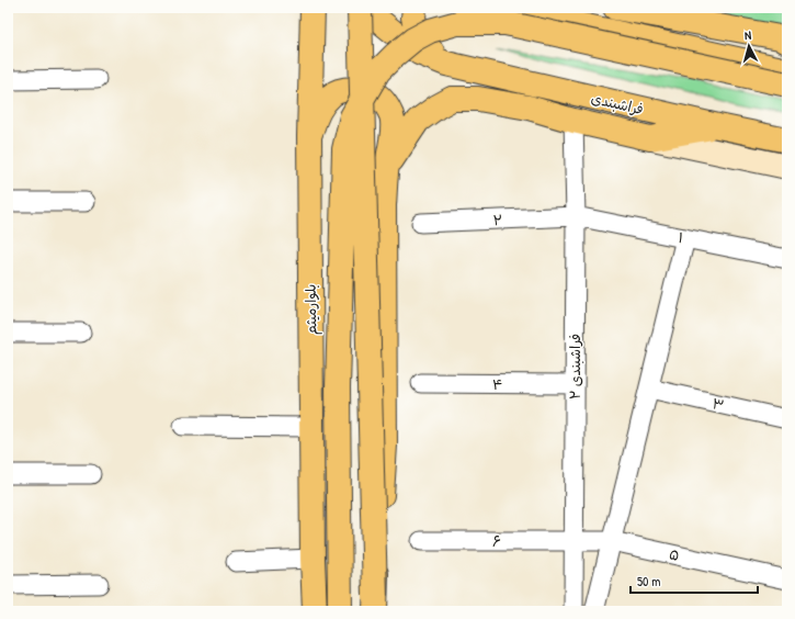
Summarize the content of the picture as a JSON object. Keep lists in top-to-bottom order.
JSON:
{
  "streets": {
    "main road": ["فراشبندی", "بلوارمیثم"],
    "street": [
      "۲",
      "۱",
      "۲ فراشبندی",
      "۴",
      "۳",
      "۶",
      "۵"
    ]
  },
  "crossings": [
    ["۲", "۱"],
    ["۲", "۲ فراشبندی"],
    ["۱", "۲ فراشبندی"],
    ["۲ فراشبندی", "۴"],
    ["۲ فراشبندی", "۶"],
    ["۲ فراشبندی", "۵"],
    ["۶", "۵"]
  ],
  "scale_bar": "50 m",
  "north": "top"
}
